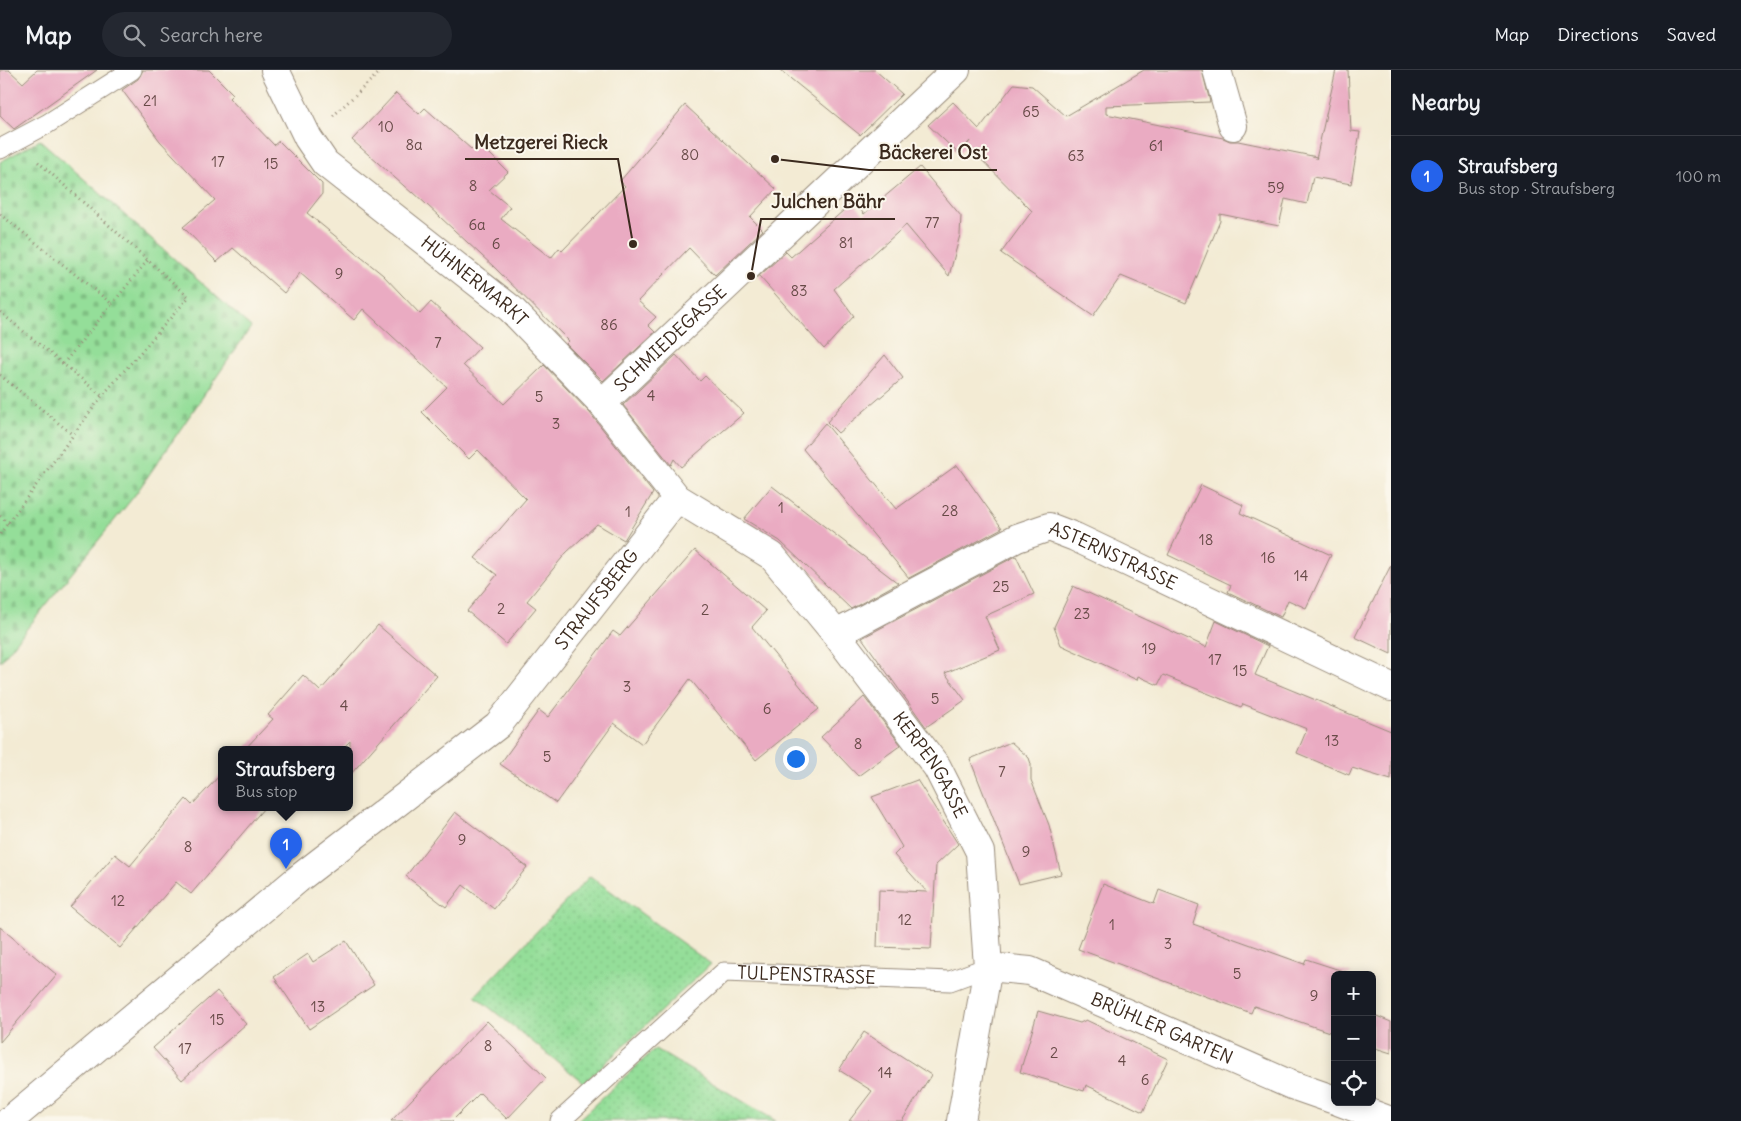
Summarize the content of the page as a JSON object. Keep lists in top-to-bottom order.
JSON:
{
  "streets": {
    "street": [
      "HÜHNERMARKT",
      "SCHMIEDEGASSE",
      "ASTERNSTRASSE",
      "STRAUFSBERG",
      "KERPENGASSE",
      "BRÜHLER GARTEN"
    ],
    "lane": ["TULPENSTRASSE"]
  },
  "crossings": [
    ["HÜHNERMARKT", "SCHMIEDEGASSE"],
    ["HÜHNERMARKT", "STRAUFSBERG"],
    ["HÜHNERMARKT", "KERPENGASSE"],
    ["ASTERNSTRASSE", "KERPENGASSE"],
    ["STRAUFSBERG", "KERPENGASSE"],
    ["KERPENGASSE", "TULPENSTRASSE"],
    ["KERPENGASSE", "BRÜHLER GARTEN"],
    ["TULPENSTRASSE", "BRÜHLER GARTEN"]
  ],
  "places": ["Bäckerei Ost", "Metzgerei Rieck", "Julchen Bähr"],
  "house_numbers": [
    "21",
    "65",
    "10",
    "8a",
    "61",
    "80",
    "63",
    "17",
    "15",
    "8",
    "59",
    "77",
    "6a",
    "81",
    "6",
    "9",
    "83",
    "86",
    "7",
    "4",
    "5",
    "3",
    "1",
    "28",
    "1",
    "18",
    "16",
    "14",
    "25",
    "2",
    "2",
    "23",
    "19",
    "17",
    "15",
    "3",
    "5",
    "4",
    "6",
    "13",
    "8",
    "5",
    "7",
    "9",
    "8",
    "9",
    "12",
    "12",
    "1",
    "3",
    "5",
    "9",
    "13",
    "15",
    "8",
    "17",
    "2",
    "4",
    "14",
    "6"
  ],
  "page": {
    "header": "Map",
    "search": "Search here",
    "nav": ["Map", "Directions", "Saved"],
    "heading": "Nearby",
    "list": [
      {
        "mark": "1",
        "name": "Straufsberg",
        "note": "Bus stop · Straufsberg",
        "value": "100 m"
      }
    ],
    "popup": ["Straufsberg", "Bus stop"],
    "pins": "1",
    "map_buttons": ["+", "−"]
  }
}
